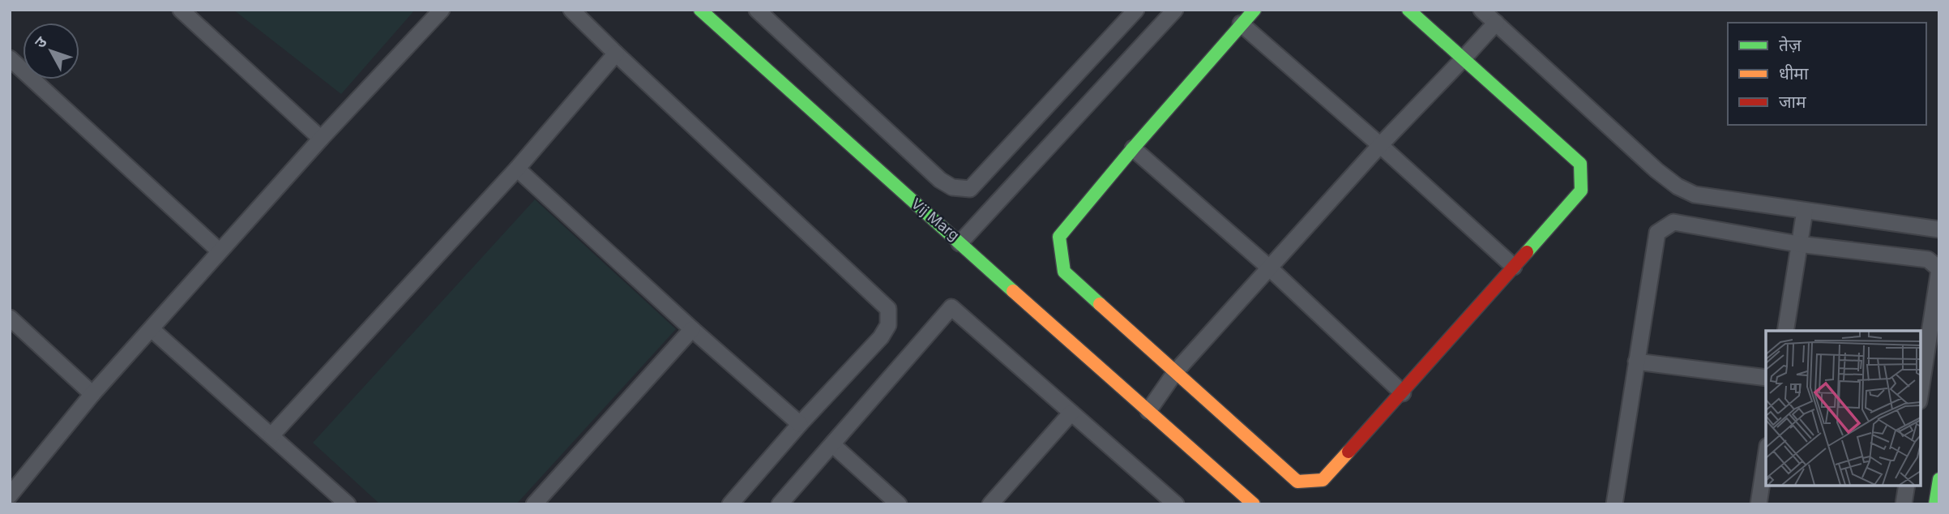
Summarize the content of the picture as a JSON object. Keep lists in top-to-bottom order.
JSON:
{
  "streets": {
    "street": ["Vij Marg"]
  },
  "legend": ["तेज़", "धीमा", "जाम"],
  "north": "top left"
}
